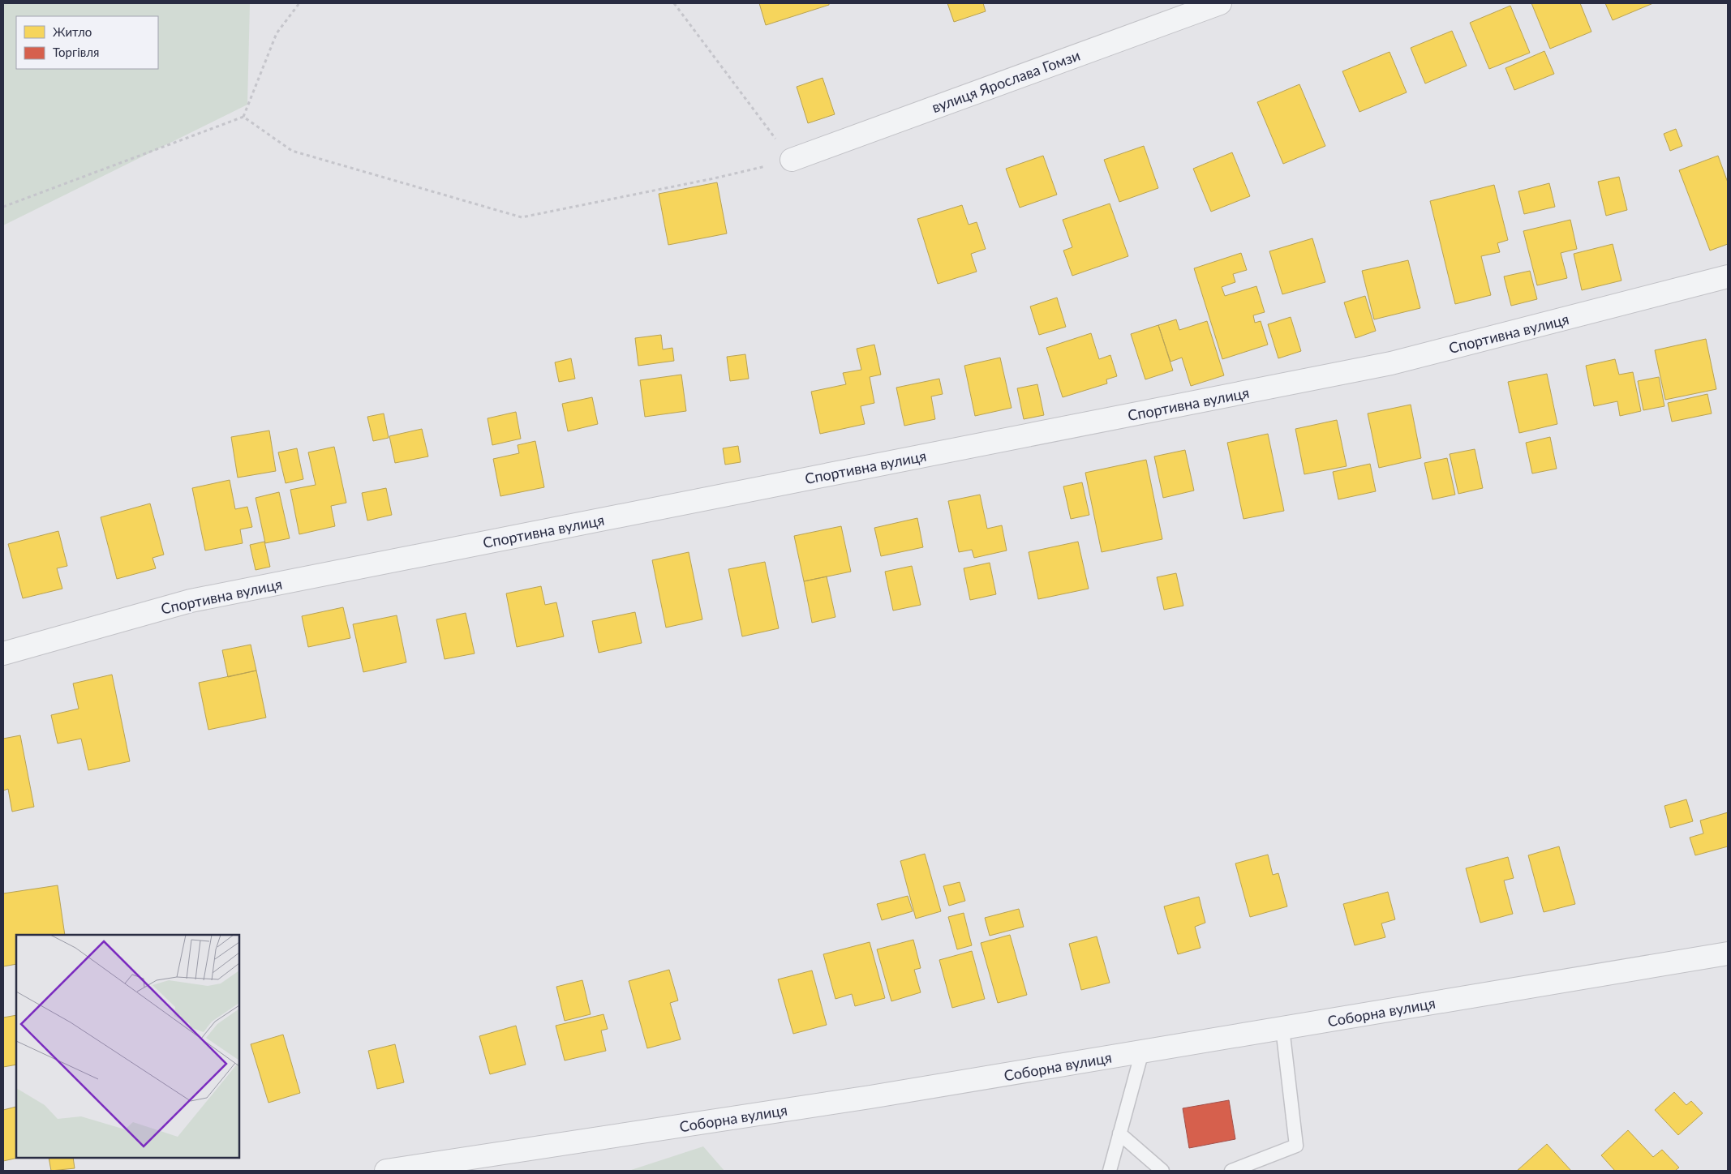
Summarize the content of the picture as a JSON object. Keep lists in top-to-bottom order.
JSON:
{
  "streets": {
    "street": ["вулиця Ярослава Гомзи", "Спортивна вулиця", "Соборна вулиця"]
  },
  "legend": ["Житло", "Торгівля"]
}
